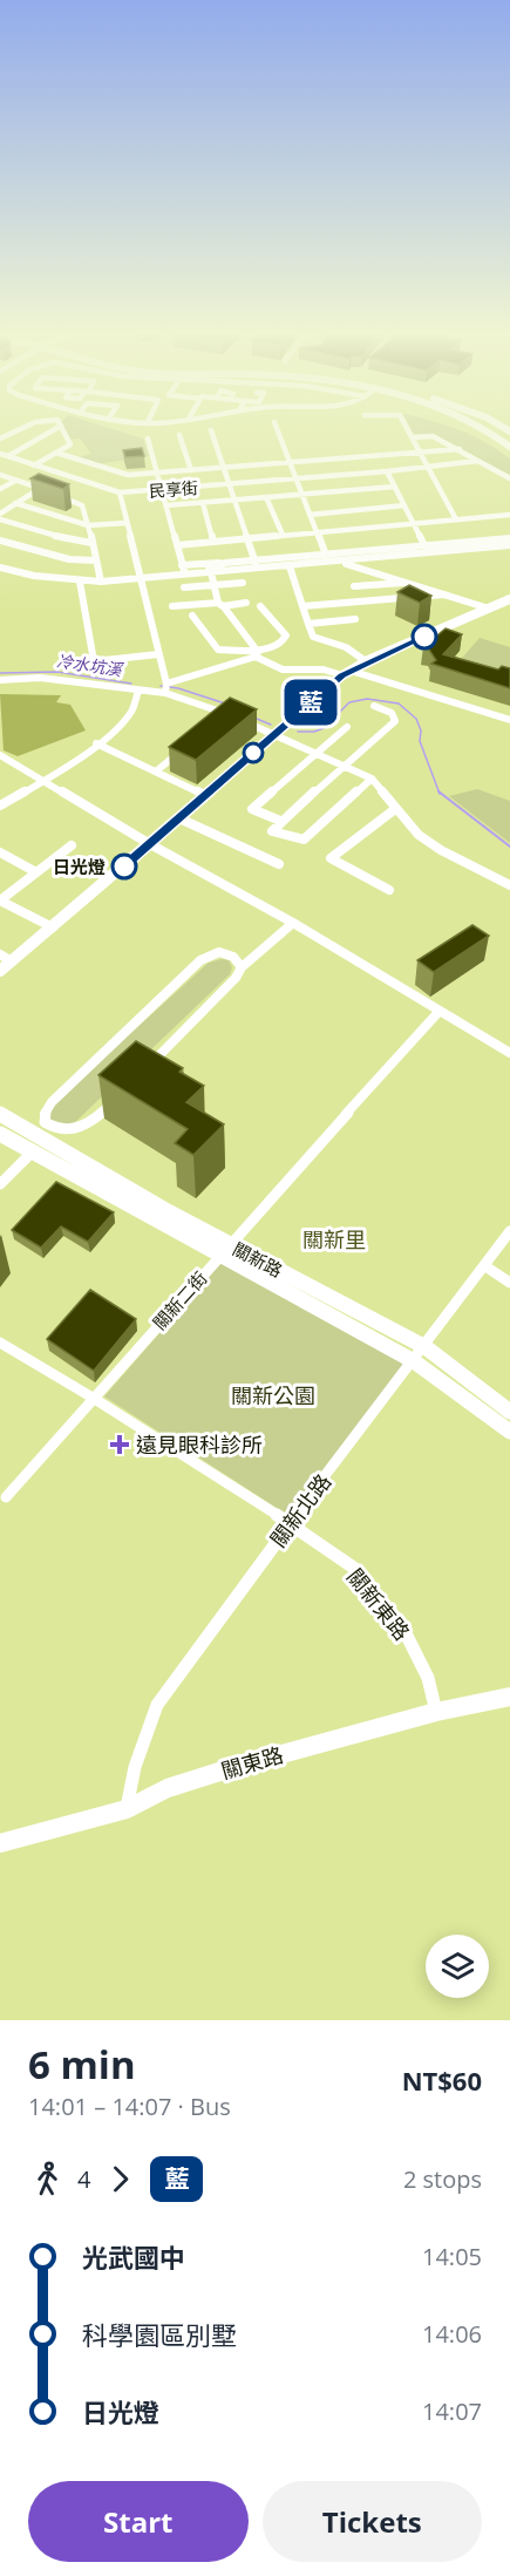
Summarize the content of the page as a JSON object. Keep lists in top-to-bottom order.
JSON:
{
  "streets": {
    "street": [
      "民享街",
      "關新路",
      "關新二街",
      "關新北路",
      "關新東路",
      "關東路"
    ]
  },
  "crossings": [
    ["關新路", "關新二街"],
    ["關新路", "關新北路"],
    ["關新二街", "關新東路"],
    ["關新北路", "關新東路"],
    ["關新北路", "關東路"],
    ["關新東路", "關東路"]
  ],
  "districts": ["關新里"],
  "water": ["冷水坑溪"],
  "parks": ["關新公園"],
  "places": {
    "other": ["日光燈"],
    "health": ["遠見眼科診所"]
  },
  "lines": ["bus line 藍"],
  "page": {
    "on_map": "藍",
    "heading": ["6 min", "14:01 – 14:07 · Bus", "NT$60"],
    "legs": ["4", "藍", "2 stops"],
    "list": [
      {
        "name": "光武國中",
        "value": "14:05"
      },
      {
        "name": "科學園區別墅",
        "value": "14:06"
      },
      {
        "name": "日光燈",
        "value": "14:07"
      }
    ],
    "buttons": ["Start", "Tickets"]
  }
}
